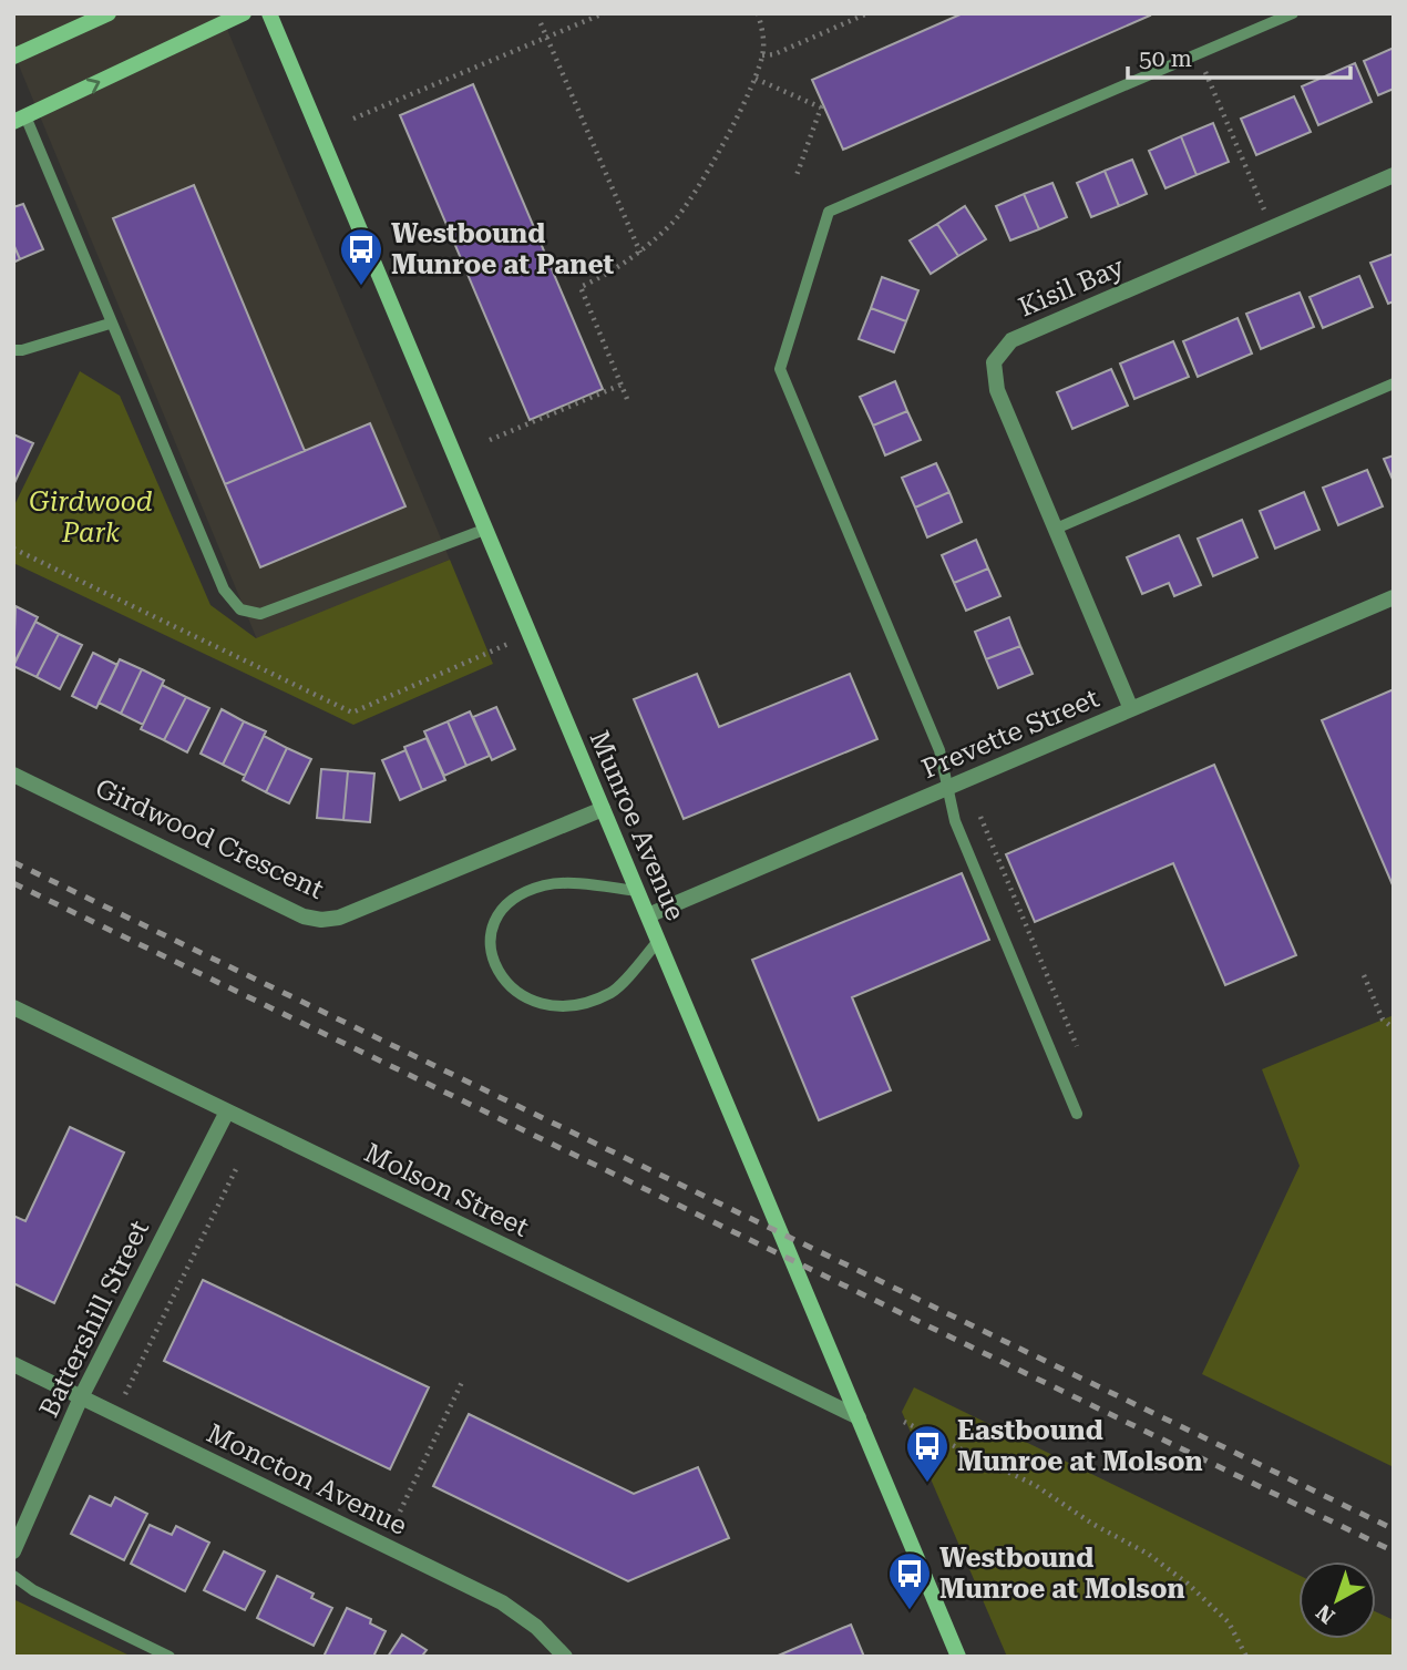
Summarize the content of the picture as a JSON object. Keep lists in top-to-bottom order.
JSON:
{
  "streets": {
    "street": [
      "Kisil Bay",
      "Prevette Street",
      "Munroe Avenue",
      "Girdwood Crescent",
      "Molson Street",
      "Battershill Street",
      "Moncton Avenue"
    ]
  },
  "crossings": [
    ["Kisil Bay", "Prevette Street"],
    ["Prevette Street", "Munroe Avenue"],
    ["Munroe Avenue", "Girdwood Crescent"],
    ["Munroe Avenue", "Molson Street"],
    ["Molson Street", "Battershill Street"],
    ["Battershill Street", "Moncton Avenue"]
  ],
  "parks": ["Girdwood Park"],
  "places": {
    "bus stop": ["Westbound Munroe at Panet", "Eastbound Munroe at Molson", "Westbound Munroe at Molson"]
  },
  "scale_bar": "50 m",
  "north": "bottom left"
}
